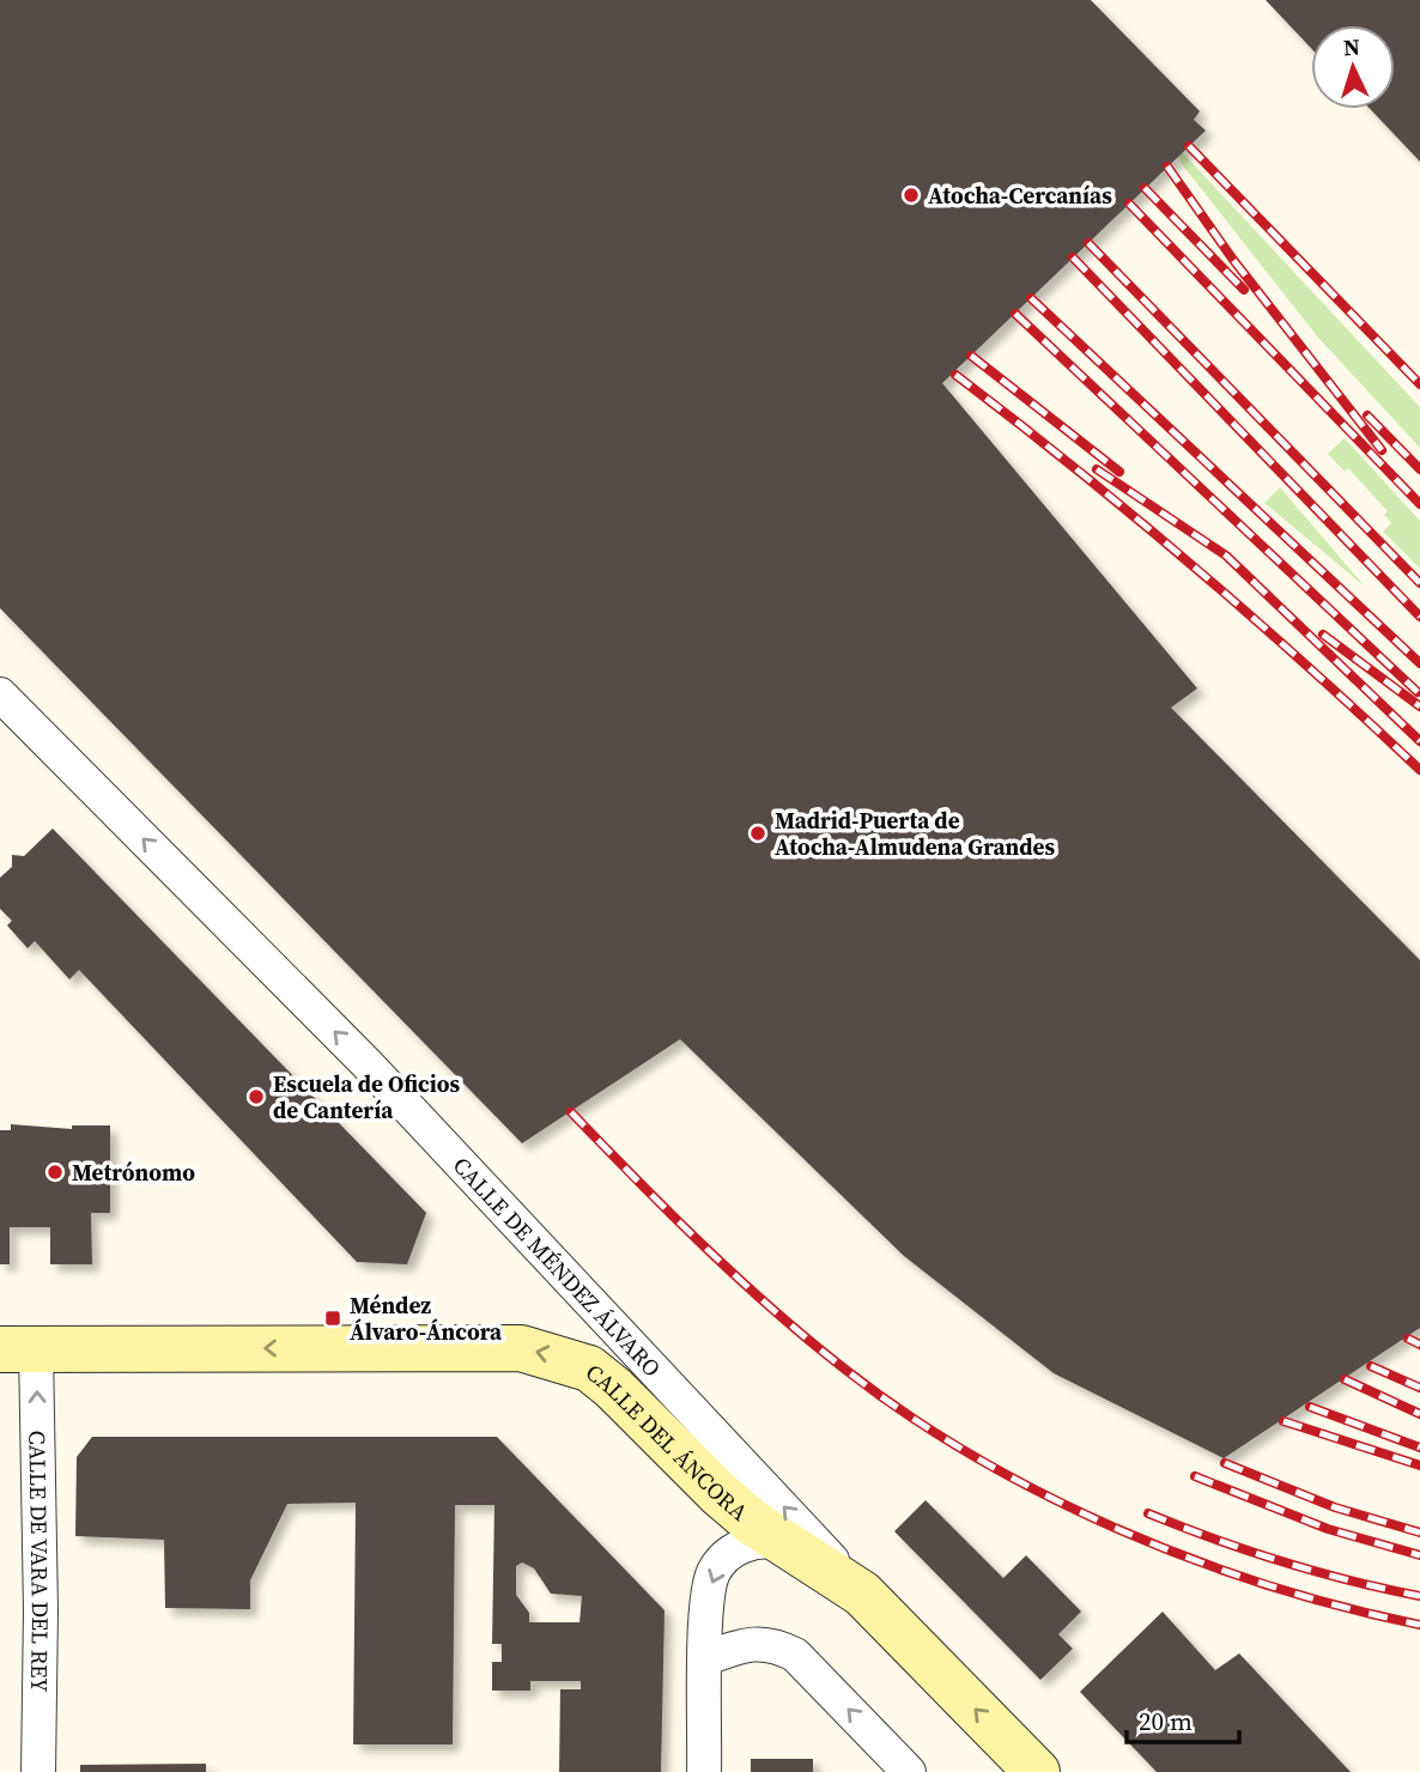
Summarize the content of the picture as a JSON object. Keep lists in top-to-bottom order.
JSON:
{
  "streets": {
    "main road": ["CALLE DE MÉNDEZ ÁLVARO", "CALLE DEL ÁNCORA"],
    "street": ["CALLE DE VARA DEL REY"]
  },
  "crossings": [
    ["CALLE DE MÉNDEZ ÁLVARO", "CALLE DEL ÁNCORA"],
    ["CALLE DEL ÁNCORA", "CALLE DE VARA DEL REY"]
  ],
  "one_way": ["CALLE DE MÉNDEZ ÁLVARO", "CALLE DEL ÁNCORA", "CALLE DE VARA DEL REY"],
  "places": {
    "other": [
      "Atocha-Cercanías",
      "Madrid-Puerta de Atocha-Almudena Grandes",
      "Escuela de Oficios de Cantería",
      "Metrónomo"
    ],
    "transit": ["Méndez Álvaro-Áncora"]
  },
  "scale_bar": "20 m",
  "north": "top"
}
